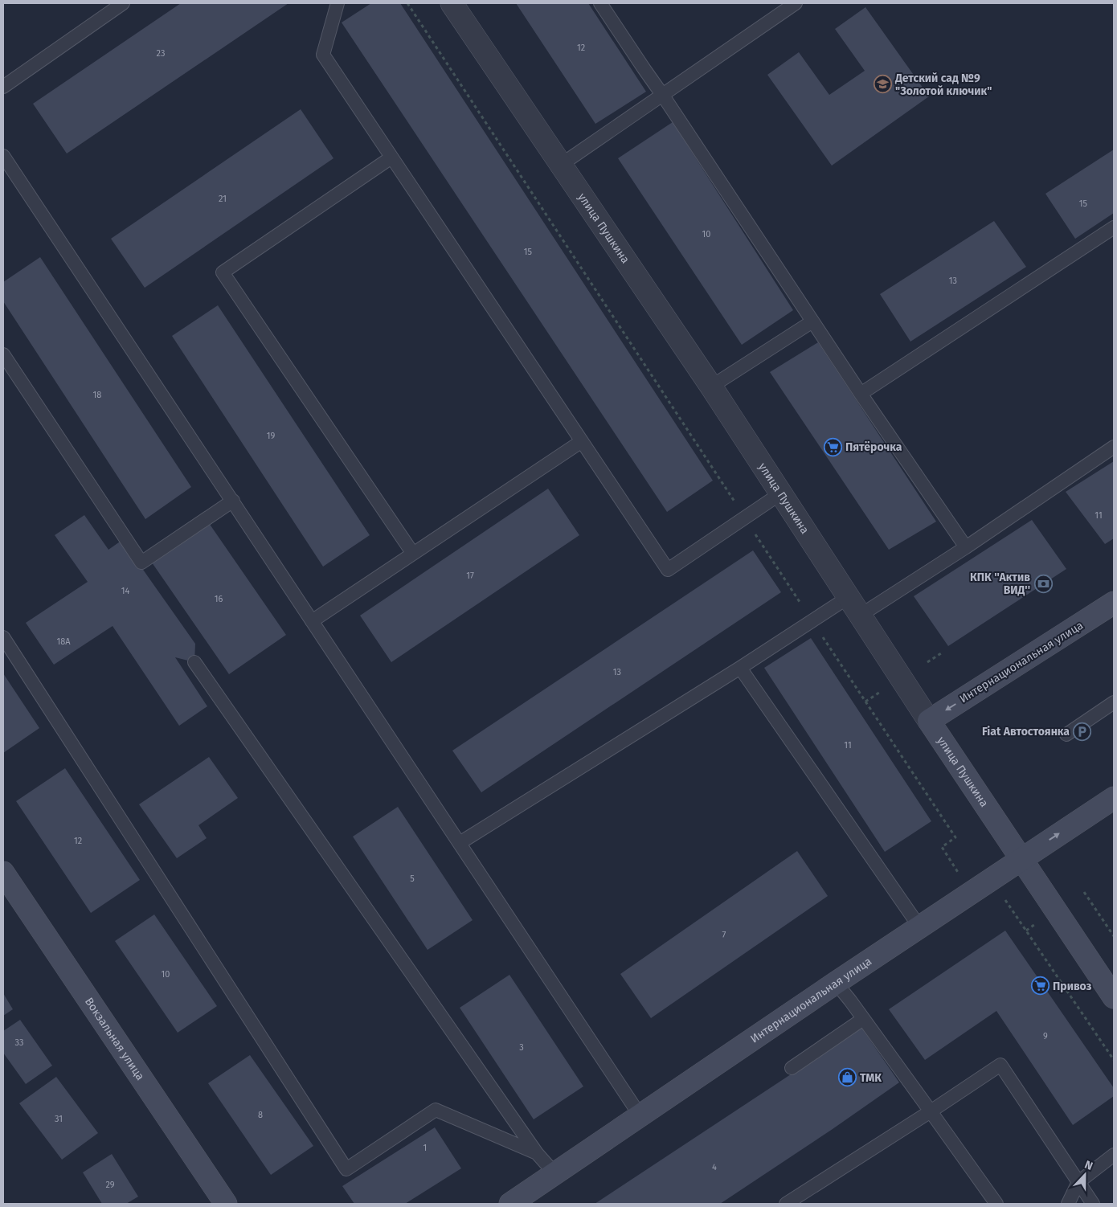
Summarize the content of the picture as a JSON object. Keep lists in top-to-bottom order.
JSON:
{
  "streets": {
    "main road": ["улица Пушкина", "Интернациональная улица", "Вокзальная улица"]
  },
  "crossings": [
    ["улица Пушкина", "Интернациональная улица"]
  ],
  "places": {
    "school or university": ["Детский сад №9 \"Золотой ключик\""],
    "supermarket": ["Пятёрочка", "Привоз"],
    "bank": ["КПК ''Актив ВИД''"],
    "parking": ["Fiat Автостоянка"],
    "shop": ["ТМК"]
  },
  "house_numbers": [
    "12",
    "23",
    "21",
    "15",
    "10",
    "15",
    "13",
    "18",
    "19",
    "11",
    "17",
    "14",
    "16",
    "18А",
    "13",
    "11",
    "12",
    "5",
    "7",
    "10",
    "9",
    "33",
    "3",
    "8",
    "31",
    "1",
    "4",
    "29"
  ],
  "north": "top"
}
